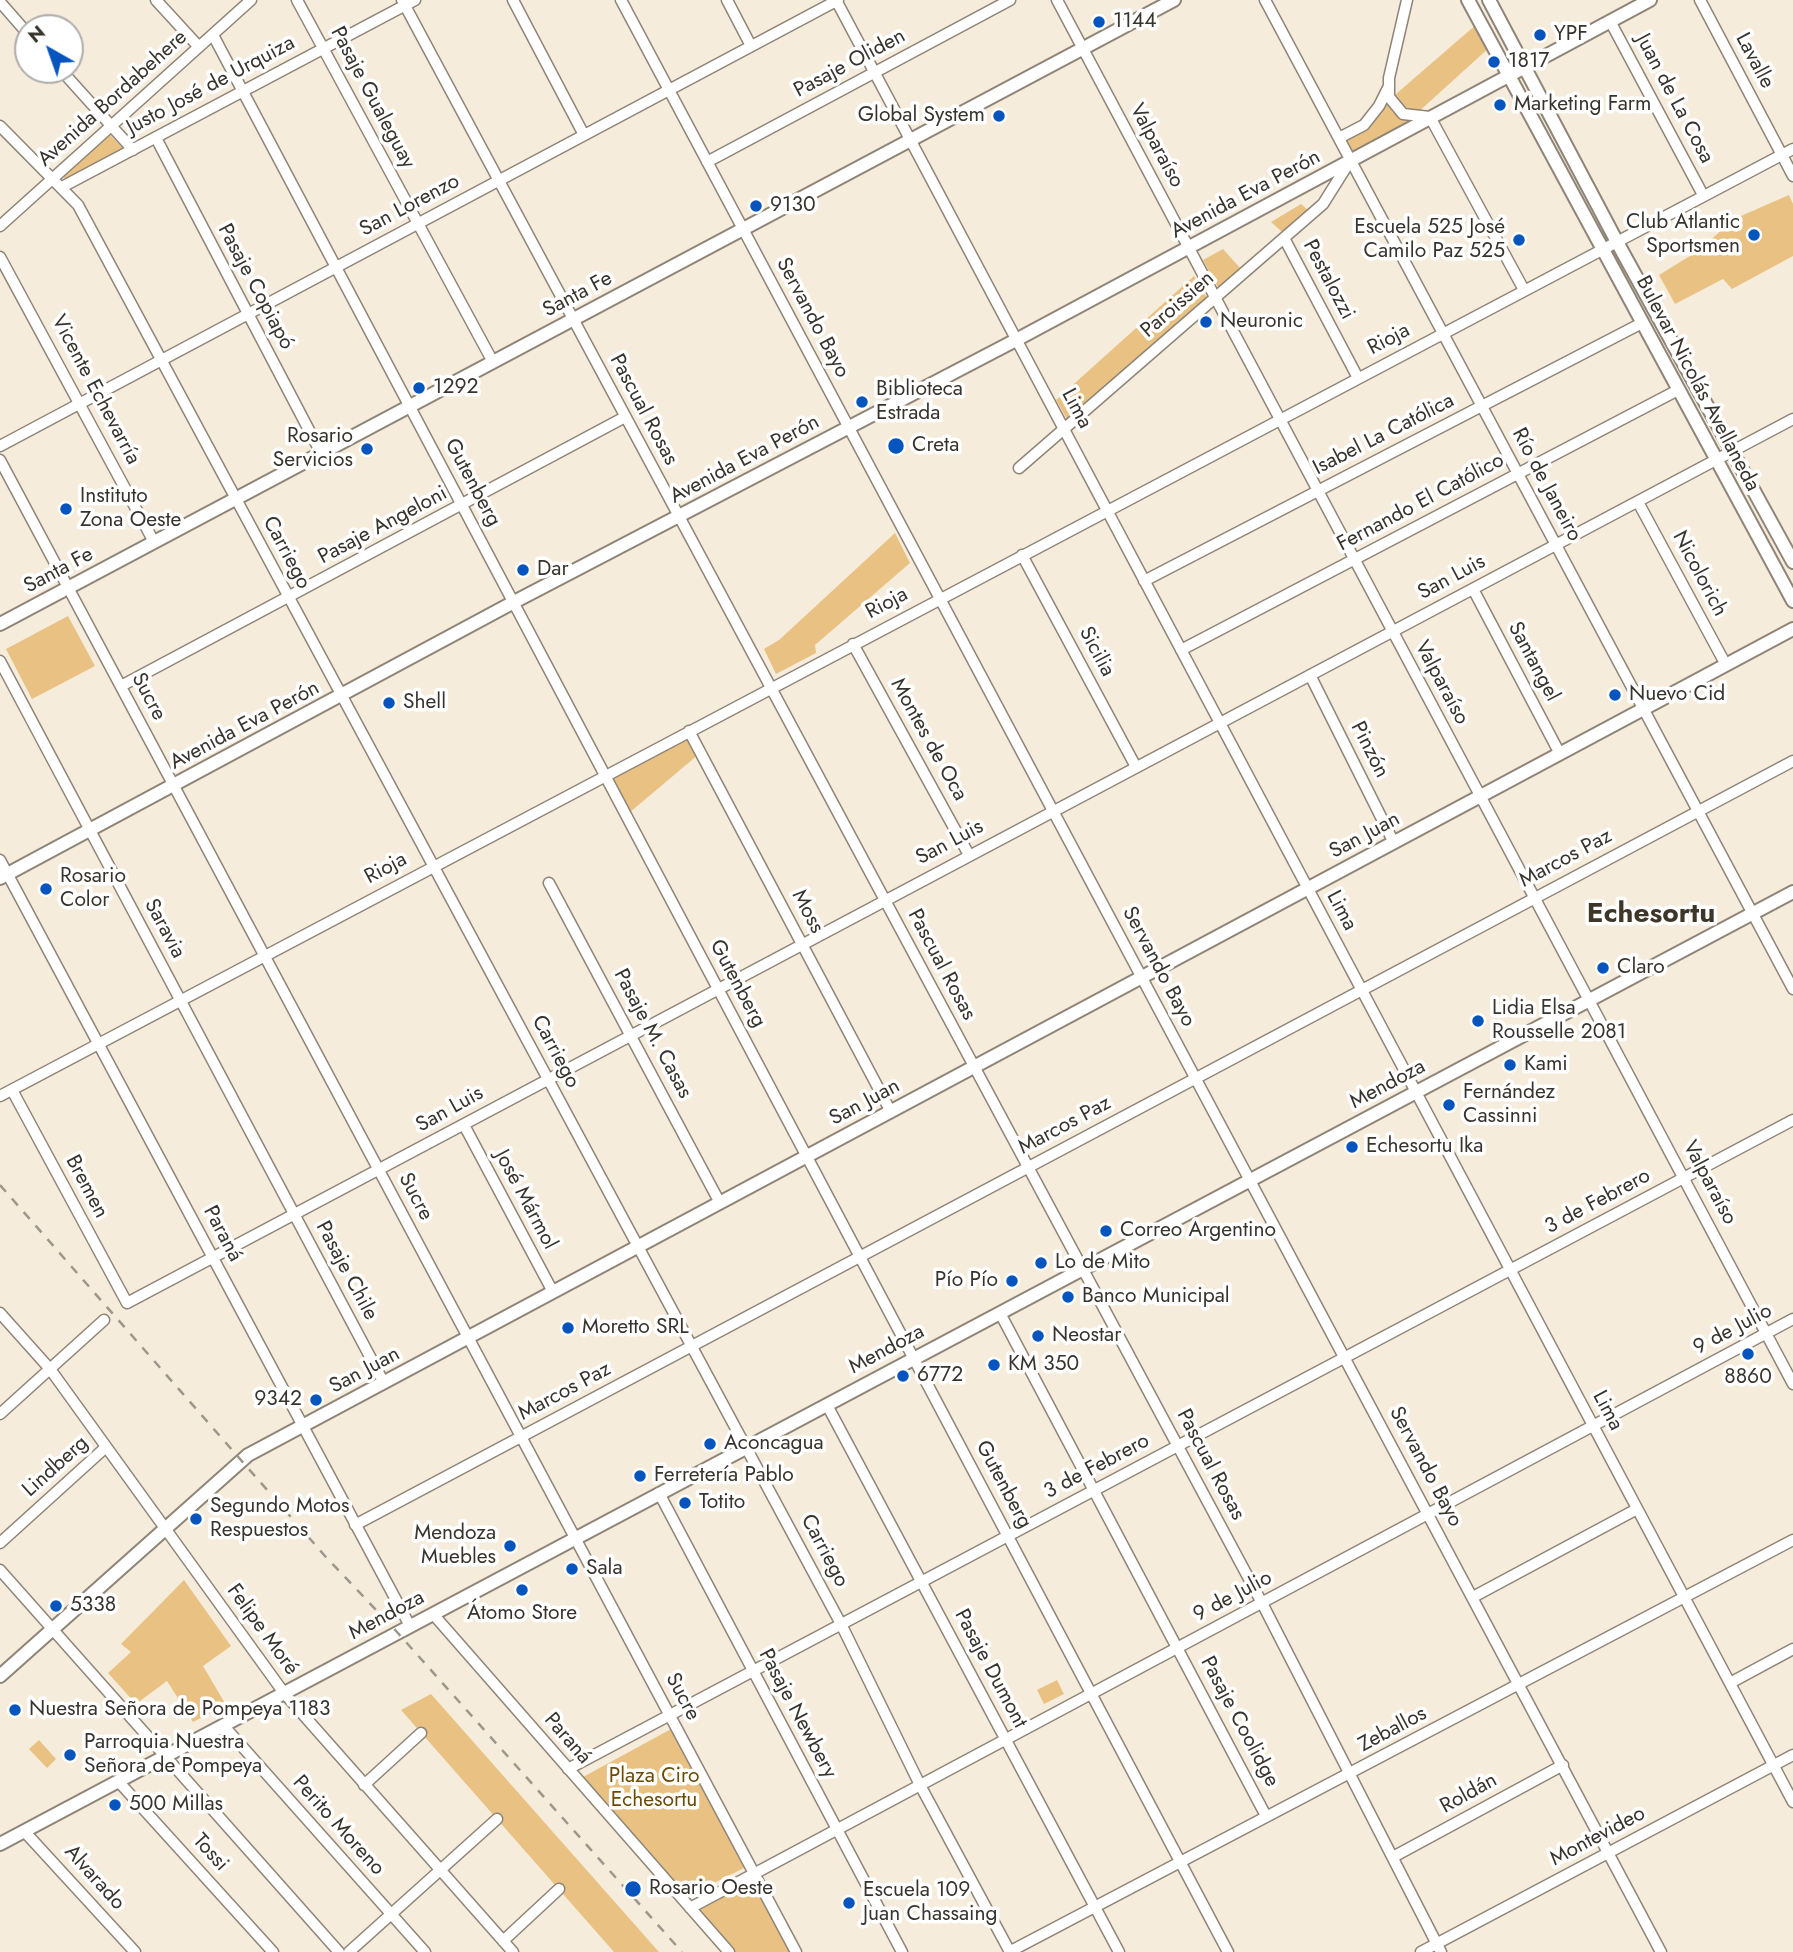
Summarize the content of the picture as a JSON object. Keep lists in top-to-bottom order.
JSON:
{
  "streets": {
    "main road": [
      "Avenida Eva Perón",
      "Santa Fe",
      "Bulevar Nicolás Avellaneda",
      "San Juan",
      "Mendoza"
    ],
    "street": [
      "Lavalle",
      "Pasaje Oliden",
      "Justo José de Urquiza",
      "Pasaje Gualeguay",
      "Avenida Bordabehere",
      "Juan de La Cosa",
      "Valparaíso",
      "San Lorenzo",
      "Pestalozzi",
      "Pasaje Copiapó",
      "Paroissien",
      "Servando Bayo",
      "Rioja",
      "Vicente Echevarría",
      "Lima",
      "Pascual Rosas",
      "Isabel La Católica",
      "Gutenberg",
      "Río de Janeiro",
      "Fernando El Católico",
      "Pasaje Angeloni",
      "Carriego",
      "Nicolorich",
      "San Luis",
      "Sicilia",
      "Santangel",
      "Sucre",
      "Montes de Oca",
      "Pinzón",
      "Marcos Paz",
      "Moss",
      "Saravia",
      "Pasaje M. Casas",
      "Bremen",
      "José Mármol",
      "3 de Febrero",
      "Paraná",
      "Pasaje Chile",
      "9 de Julio",
      "Lindberg",
      "Felipe Moré",
      "Pasaje Dumont",
      "Pasaje Newbery",
      "Pasaje Coolidge",
      "Zeballos",
      "Roldán",
      "Perito Moreno",
      "Montevideo",
      "Tossi",
      "Alvarado"
    ]
  },
  "crossings": [
    ["Lavalle", "Rioja"],
    ["Pasaje Oliden", "Servando Bayo"],
    ["Pasaje Oliden", "Lima"],
    ["Justo José de Urquiza", "Pasaje Gualeguay"],
    ["Justo José de Urquiza", "Pasaje Copiapó"],
    ["Justo José de Urquiza", "Pascual Rosas"],
    ["Justo José de Urquiza", "Gutenberg"],
    ["Justo José de Urquiza", "Carriego"],
    ["Pasaje Gualeguay", "San Lorenzo"],
    ["Pasaje Gualeguay", "Santa Fe"],
    ["Avenida Bordabehere", "Gutenberg"],
    ["Avenida Bordabehere", "Carriego"],
    ["Juan de La Cosa", "Avenida Eva Perón"],
    ["Juan de La Cosa", "Rioja"],
    ["Valparaíso", "Avenida Eva Perón"],
    ["Valparaíso", "Santa Fe"],
    ["Valparaíso", "Paroissien"],
    ["Valparaíso", "Rioja"],
    ["Valparaíso", "Isabel La Católica"],
    ["Valparaíso", "Fernando El Católico"],
    ["Valparaíso", "San Luis"],
    ["Valparaíso", "San Juan"],
    ["Valparaíso", "Marcos Paz"],
    ["Valparaíso", "Mendoza"],
    ["Valparaíso", "3 de Febrero"],
    ["Valparaíso", "9 de Julio"],
    ["Avenida Eva Perón", "Paroissien"],
    ["Avenida Eva Perón", "Servando Bayo"],
    ["Avenida Eva Perón", "Bulevar Nicolás Avellaneda"],
    ["Avenida Eva Perón", "Lima"],
    ["Avenida Eva Perón", "Pascual Rosas"],
    ["Avenida Eva Perón", "Gutenberg"],
    ["Avenida Eva Perón", "Río de Janeiro"],
    ["Avenida Eva Perón", "Carriego"],
    ["Avenida Eva Perón", "Sucre"],
    ["Avenida Eva Perón", "Saravia"],
    ["Avenida Eva Perón", "Paraná"],
    ["San Lorenzo", "Pasaje Copiapó"],
    ["San Lorenzo", "Servando Bayo"],
    ["San Lorenzo", "Vicente Echevarría"],
    ["San Lorenzo", "Lima"],
    ["San Lorenzo", "Pascual Rosas"],
    ["San Lorenzo", "Gutenberg"],
    ["San Lorenzo", "Carriego"],
    ["Pestalozzi", "Paroissien"],
    ["Pestalozzi", "Rioja"],
    ["Pasaje Copiapó", "Santa Fe"],
    ["Santa Fe", "Servando Bayo"],
    ["Santa Fe", "Vicente Echevarría"],
    ["Santa Fe", "Lima"],
    ["Santa Fe", "Pascual Rosas"],
    ["Santa Fe", "Gutenberg"],
    ["Santa Fe", "Carriego"],
    ["Santa Fe", "Sucre"],
    ["Paroissien", "Lima"],
    ["Paroissien", "Río de Janeiro"],
    ["Servando Bayo", "Rioja"],
    ["Servando Bayo", "San Luis"],
    ["Servando Bayo", "San Juan"],
    ["Servando Bayo", "Marcos Paz"],
    ["Servando Bayo", "Mendoza"],
    ["Servando Bayo", "3 de Febrero"],
    ["Servando Bayo", "9 de Julio"],
    ["Servando Bayo", "Zeballos"],
    ["Servando Bayo", "Roldán"],
    ["Servando Bayo", "Montevideo"],
    ["Rioja", "Bulevar Nicolás Avellaneda"],
    ["Rioja", "Lima"],
    ["Rioja", "Pascual Rosas"],
    ["Rioja", "Gutenberg"],
    ["Rioja", "Río de Janeiro"],
    ["Rioja", "Carriego"],
    ["Rioja", "Sicilia"],
    ["Rioja", "Sucre"],
    ["Rioja", "Montes de Oca"],
    ["Rioja", "Moss"],
    ["Rioja", "Saravia"],
    ["Rioja", "Bremen"],
    ["Rioja", "Paraná"],
    ["Bulevar Nicolás Avellaneda", "Isabel La Católica"],
    ["Bulevar Nicolás Avellaneda", "Fernando El Católico"],
    ["Bulevar Nicolás Avellaneda", "San Luis"],
    ["Lima", "Isabel La Católica"],
    ["Lima", "Fernando El Católico"],
    ["Lima", "San Luis"],
    ["Lima", "San Juan"],
    ["Lima", "Marcos Paz"],
    ["Lima", "Mendoza"],
    ["Lima", "3 de Febrero"],
    ["Lima", "9 de Julio"],
    ["Lima", "Zeballos"],
    ["Lima", "Montevideo"],
    ["Pascual Rosas", "Pasaje Angeloni"],
    ["Pascual Rosas", "San Luis"],
    ["Pascual Rosas", "San Juan"],
    ["Pascual Rosas", "Marcos Paz"],
    ["Pascual Rosas", "Mendoza"],
    ["Pascual Rosas", "3 de Febrero"],
    ["Pascual Rosas", "9 de Julio"],
    ["Pascual Rosas", "Zeballos"],
    ["Pascual Rosas", "Roldán"],
    ["Pascual Rosas", "Montevideo"],
    ["Isabel La Católica", "Río de Janeiro"],
    ["Gutenberg", "Pasaje Angeloni"],
    ["Gutenberg", "San Luis"],
    ["Gutenberg", "San Juan"],
    ["Gutenberg", "Marcos Paz"],
    ["Gutenberg", "Mendoza"],
    ["Gutenberg", "3 de Febrero"],
    ["Gutenberg", "9 de Julio"],
    ["Gutenberg", "Zeballos"],
    ["Río de Janeiro", "Fernando El Católico"],
    ["Río de Janeiro", "San Luis"],
    ["Río de Janeiro", "San Juan"],
    ["Río de Janeiro", "Marcos Paz"],
    ["Río de Janeiro", "Mendoza"],
    ["Pasaje Angeloni", "Carriego"],
    ["Pasaje Angeloni", "Sucre"],
    ["Carriego", "San Luis"],
    ["Carriego", "San Juan"],
    ["Carriego", "Marcos Paz"],
    ["Carriego", "Mendoza"],
    ["Carriego", "3 de Febrero"],
    ["Carriego", "9 de Julio"],
    ["Carriego", "Zeballos"],
    ["Nicolorich", "San Luis"],
    ["Nicolorich", "San Juan"],
    ["San Luis", "Sicilia"],
    ["San Luis", "Santangel"],
    ["San Luis", "Sucre"],
    ["San Luis", "Montes de Oca"],
    ["San Luis", "Pinzón"],
    ["San Luis", "Moss"],
    ["San Luis", "Saravia"],
    ["San Luis", "Pasaje M. Casas"],
    ["San Luis", "Bremen"],
    ["San Luis", "José Mármol"],
    ["San Luis", "Paraná"],
    ["San Luis", "Pasaje Chile"],
    ["Santangel", "San Juan"],
    ["Sucre", "San Juan"],
    ["Sucre", "Marcos Paz"],
    ["Sucre", "Mendoza"],
    ["Sucre", "3 de Febrero"],
    ["Sucre", "9 de Julio"],
    ["Pinzón", "San Juan"],
    ["San Juan", "Moss"],
    ["San Juan", "Pasaje M. Casas"],
    ["San Juan", "José Mármol"],
    ["San Juan", "Paraná"],
    ["San Juan", "Pasaje Chile"],
    ["San Juan", "Felipe Moré"],
    ["Marcos Paz", "Paraná"],
    ["Saravia", "Pasaje Chile"],
    ["Mendoza", "Paraná"],
    ["Mendoza", "Felipe Moré"],
    ["Mendoza", "Pasaje Dumont"],
    ["Mendoza", "Pasaje Newbery"],
    ["Mendoza", "Pasaje Coolidge"],
    ["Mendoza", "Perito Moreno"],
    ["Mendoza", "Tossi"],
    ["Mendoza", "Alvarado"],
    ["3 de Febrero", "Paraná"],
    ["3 de Febrero", "Pasaje Dumont"],
    ["3 de Febrero", "Pasaje Newbery"],
    ["3 de Febrero", "Pasaje Coolidge"],
    ["Paraná", "9 de Julio"],
    ["9 de Julio", "Pasaje Dumont"],
    ["9 de Julio", "Pasaje Newbery"],
    ["9 de Julio", "Pasaje Coolidge"],
    ["Lindberg", "Felipe Moré"],
    ["Pasaje Dumont", "Zeballos"],
    ["Pasaje Coolidge", "Zeballos"]
  ],
  "districts": ["Echesortu"],
  "parks": ["Plaza Ciro Echesortu"],
  "places": [
    "1144",
    "YPF",
    "1817",
    "Marketing Farm",
    "Global System",
    "9130",
    "Club Atlantic Sportsmen",
    "Escuela 525 José Camilo Paz 525",
    "Neuronic",
    "1292",
    "Biblioteca Estrada",
    "Creta",
    "Rosario Servicios",
    "Instituto Zona Oeste",
    "Dar",
    "Nuevo Cid",
    "Shell",
    "Rosario Color",
    "Claro",
    "Lidia Elsa Rousselle 2081",
    "Kami",
    "Fernández Cassinni",
    "Echesortu Ika",
    "Correo Argentino",
    "Lo de Mito",
    "Pío Pío",
    "Banco Municipal",
    "Moretto SRL",
    "Neostar",
    "8860",
    "KM 350",
    "6772",
    "9342",
    "Aconcagua",
    "Ferretería Pablo",
    "Totito",
    "Segundo Motos Respuestos",
    "Mendoza Muebles",
    "Sala",
    "Átomo Store",
    "5338",
    "Nuestra Señora de Pompeya 1183",
    "Parroquia Nuestra Señora de Pompeya",
    "500 Millas",
    "Rosario Oeste",
    "Escuela 109 Juan Chassaing"
  ],
  "north": "top left"
}
